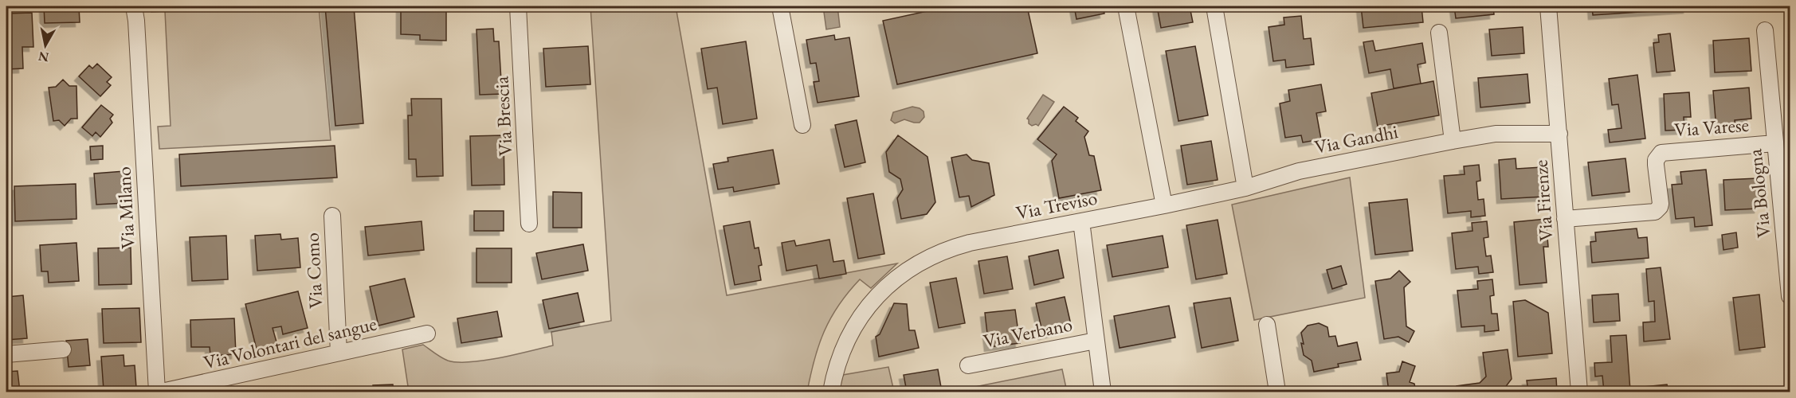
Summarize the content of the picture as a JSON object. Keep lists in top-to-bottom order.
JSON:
{
  "streets": {
    "street": [
      "Via Brescia",
      "Via Varese",
      "Via Gandhi",
      "Via Bologna",
      "Via Firenze",
      "Via Treviso",
      "Via Milano",
      "Via Como",
      "Via Verbano",
      "Via Volontari del sangue"
    ]
  },
  "crossings": [
    ["Via Varese", "Via Bologna"],
    ["Via Varese", "Via Firenze"],
    ["Via Gandhi", "Via Firenze"],
    ["Via Gandhi", "Via Treviso"],
    ["Via Treviso", "Via Verbano"],
    ["Via Como", "Via Volontari del sangue"]
  ],
  "north": "bottom"
}
